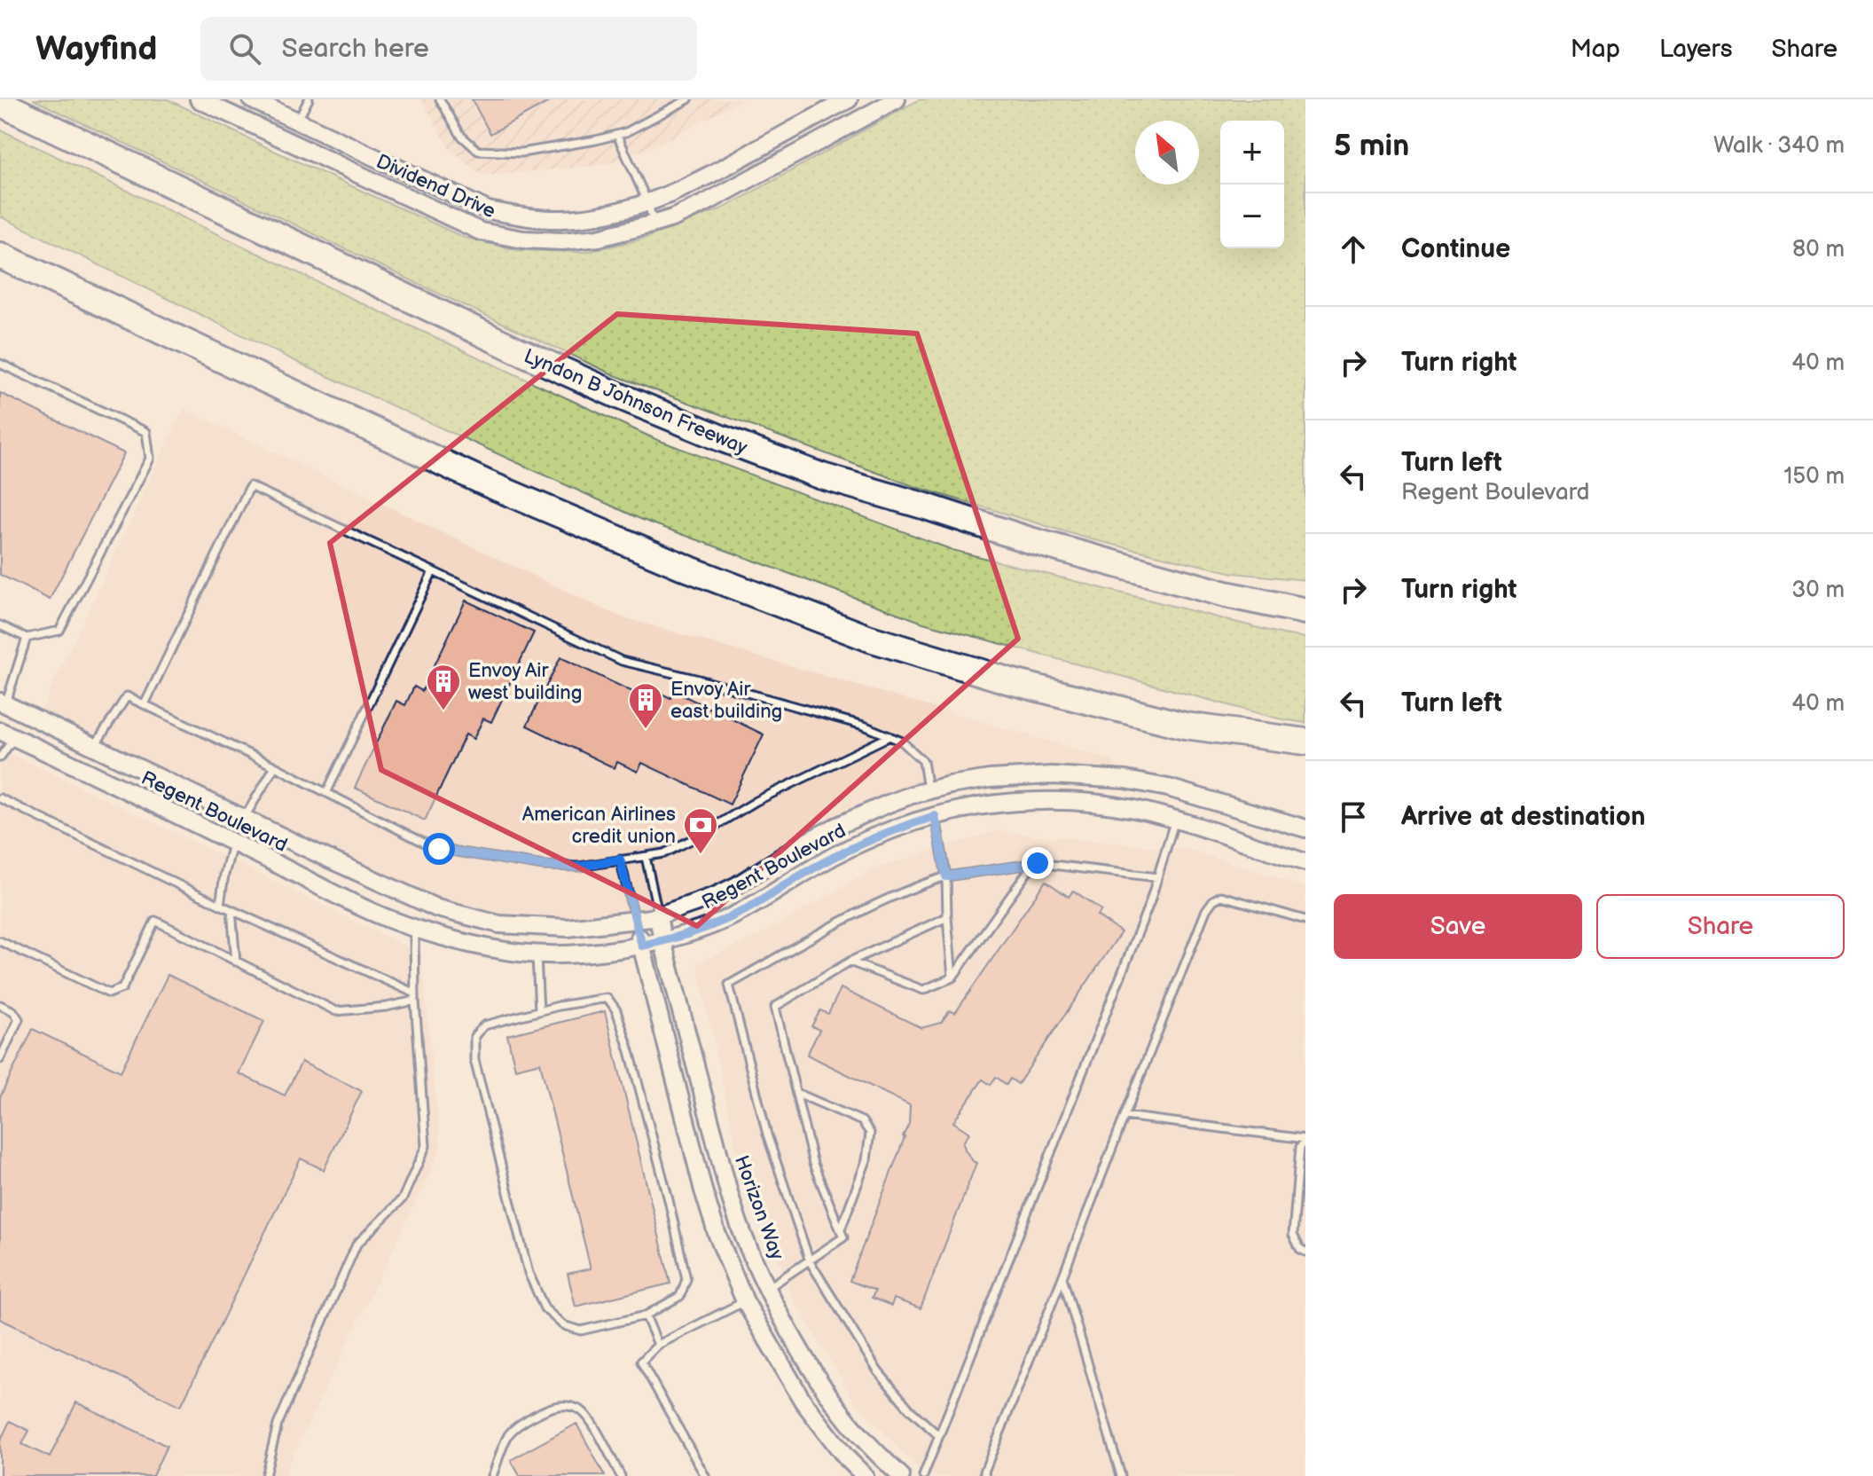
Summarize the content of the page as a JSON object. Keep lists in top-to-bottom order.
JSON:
{
  "streets": {
    "highway": ["Lyndon B Johnson Freeway"],
    "street": ["Dividend Drive", "Regent Boulevard", "Horizon Way"]
  },
  "crossings": [
    ["Regent Boulevard", "Horizon Way"]
  ],
  "places": {
    "building": ["Envoy Air west building", "Envoy Air east building"],
    "bank": ["American Airlines credit union"]
  },
  "north": "top left",
  "page": {
    "header": "Wayfind",
    "search": "Search here",
    "nav": ["Map", "Layers", "Share"],
    "heading": ["5 min", "Walk · 340 m"],
    "map_buttons": ["+", "−"],
    "list": [
      ["Continue", "80 m"],
      ["Turn right", "40 m"],
      ["Turn left", "Regent Boulevard", "150 m"],
      ["Turn right", "30 m"],
      ["Turn left", "40 m"],
      "Arrive at destination"
    ],
    "buttons": ["Save", "Share"]
  }
}
